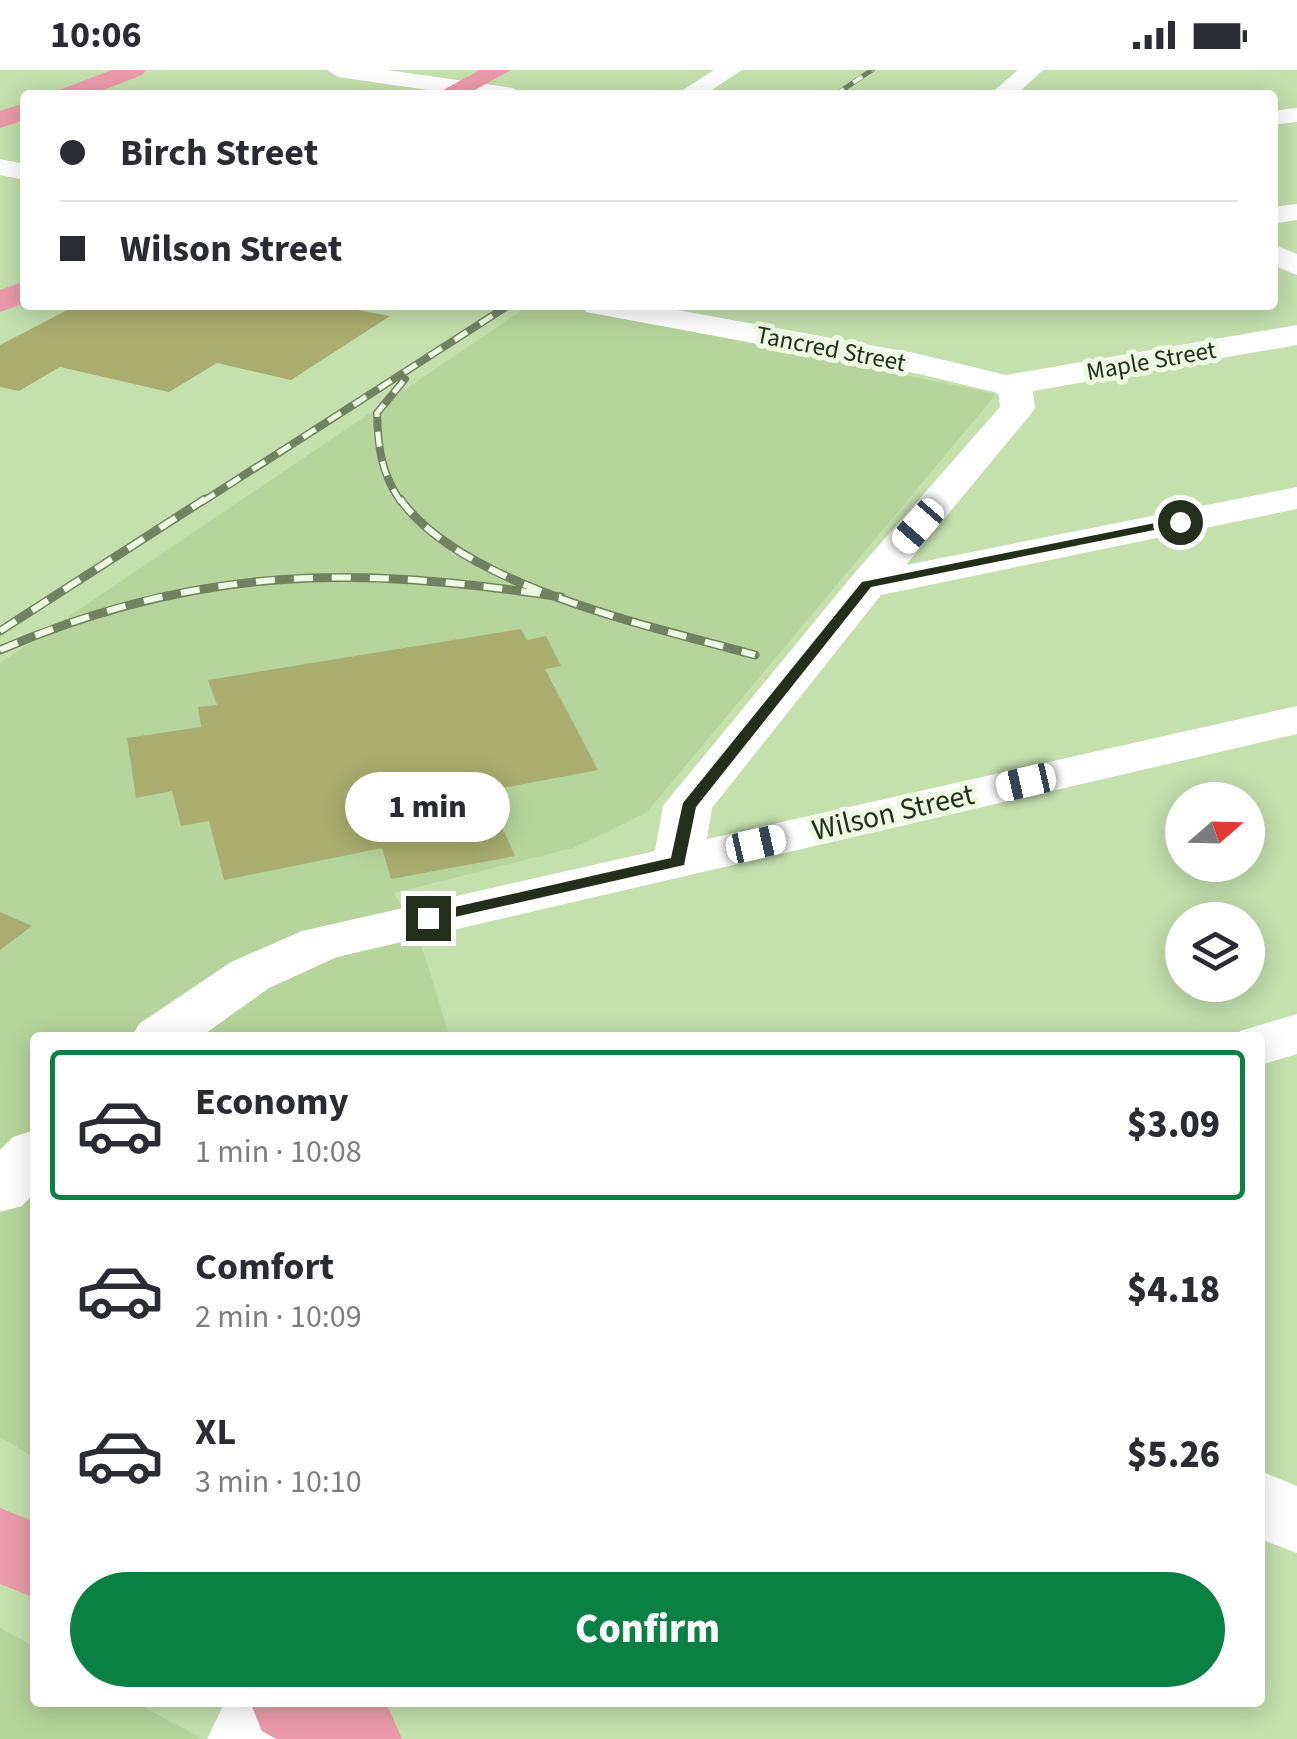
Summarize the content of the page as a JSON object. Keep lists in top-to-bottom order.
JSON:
{
  "streets": {
    "street": ["Tancred Street", "Maple Street", "Wilson Street"]
  },
  "crossings": [
    ["Tancred Street", "Maple Street"]
  ],
  "north": "right",
  "page": {
    "status": "10:06",
    "banner": ["Birch Street", "Wilson Street"],
    "bubble": "1 min",
    "list": [
      {
        "name": "Economy",
        "note": "1 min · 10:08",
        "value": "$3.09"
      },
      {
        "name": "Comfort",
        "note": "2 min · 10:09",
        "value": "$4.18"
      },
      {
        "name": "XL",
        "note": "3 min · 10:10",
        "value": "$5.26"
      }
    ],
    "buttons": "Confirm"
  }
}
